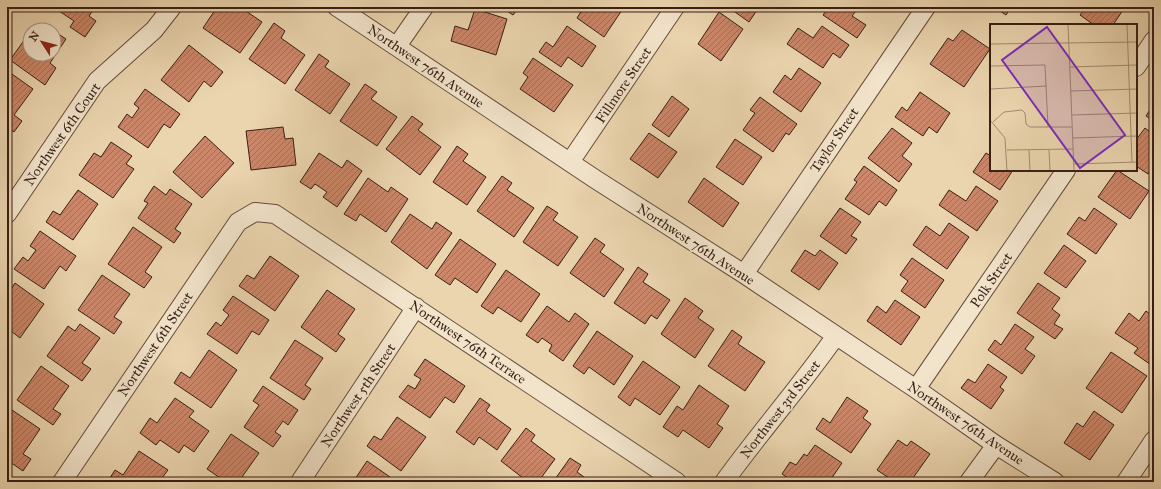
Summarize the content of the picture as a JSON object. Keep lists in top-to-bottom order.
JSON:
{
  "streets": {
    "street": [
      "Northwest 76th Avenue",
      "Fillmore Street",
      "Northwest 6th Court",
      "Taylor Street",
      "Polk Street",
      "Northwest 76th Terrace",
      "Northwest 6th Street",
      "Northwest 5th Street",
      "Northwest 3rd Street"
    ]
  },
  "crossings": [
    ["Northwest 76th Avenue", "Fillmore Street"],
    ["Northwest 76th Avenue", "Taylor Street"],
    ["Northwest 76th Avenue", "Polk Street"],
    ["Northwest 76th Avenue", "Northwest 3rd Street"],
    ["Northwest 76th Terrace", "Northwest 6th Street"],
    ["Northwest 76th Terrace", "Northwest 5th Street"]
  ],
  "north": "top left"
}
